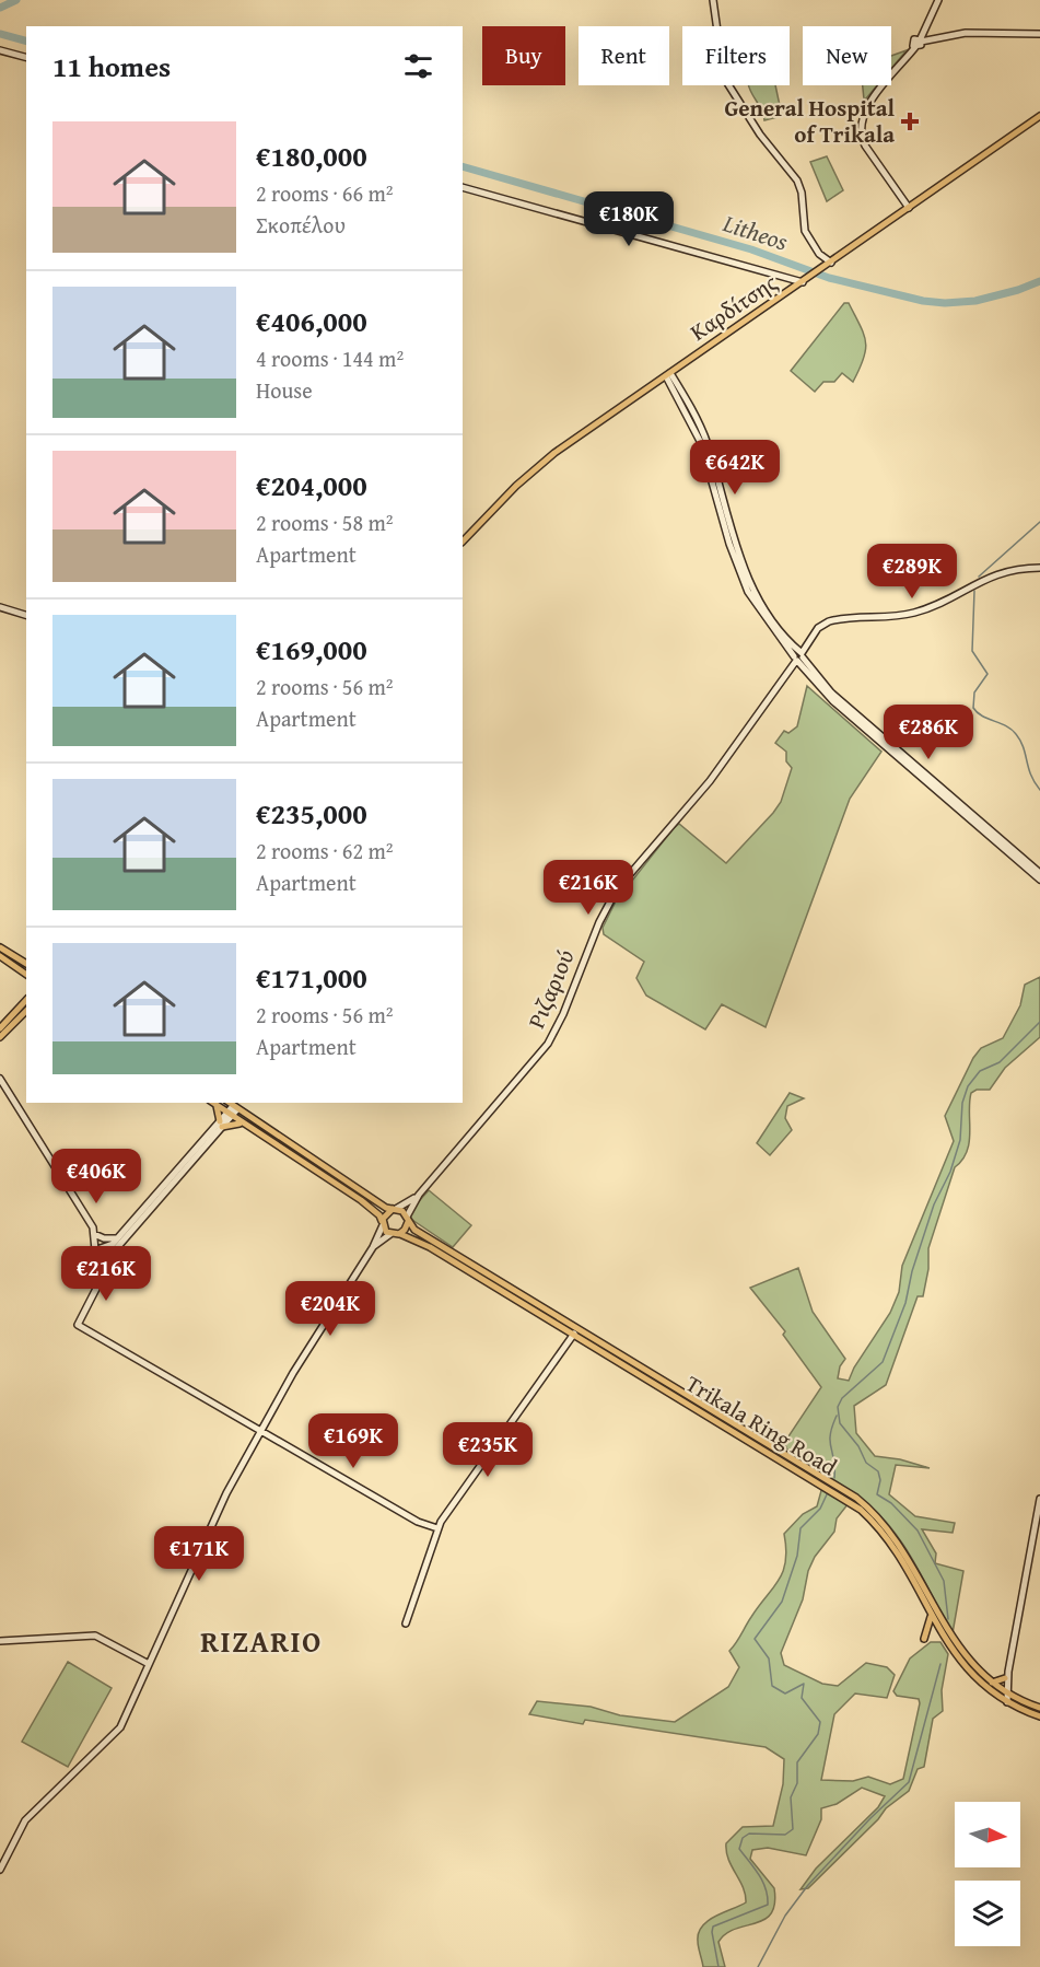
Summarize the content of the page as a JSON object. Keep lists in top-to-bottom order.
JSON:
{
  "streets": {
    "main road": ["Καρδίτσης", "Trikala Ring Road"],
    "street": ["Ριζαριού"]
  },
  "crossings": [
    ["Ριζαριού", "Trikala Ring Road"]
  ],
  "districts": ["RIZARIO"],
  "water": ["Litheos"],
  "places": {
    "health": ["General Hospital of Trikala"]
  },
  "north": "right",
  "page": {
    "chip": [
      "Buy",
      "Rent",
      "Filters",
      "New"
    ],
    "heading": "11 homes",
    "list": [
      {
        "name": "€180,000",
        "note": "2 rooms · 66 m² · Σκοπέλου"
      },
      {
        "name": "€406,000",
        "note": "4 rooms · 144 m² · House"
      },
      {
        "name": "€204,000",
        "note": "2 rooms · 58 m² · Apartment"
      },
      {
        "name": "€169,000",
        "note": "2 rooms · 56 m² · Apartment"
      },
      {
        "name": "€235,000",
        "note": "2 rooms · 62 m² · Apartment"
      },
      {
        "name": "€171,000",
        "note": "2 rooms · 56 m² · Apartment"
      }
    ],
    "price": [
      "€180K",
      "€642K",
      "€289K",
      "€286K",
      "€216K",
      "€406K",
      "€216K",
      "€204K",
      "€169K",
      "€235K",
      "€171K"
    ]
  }
}
